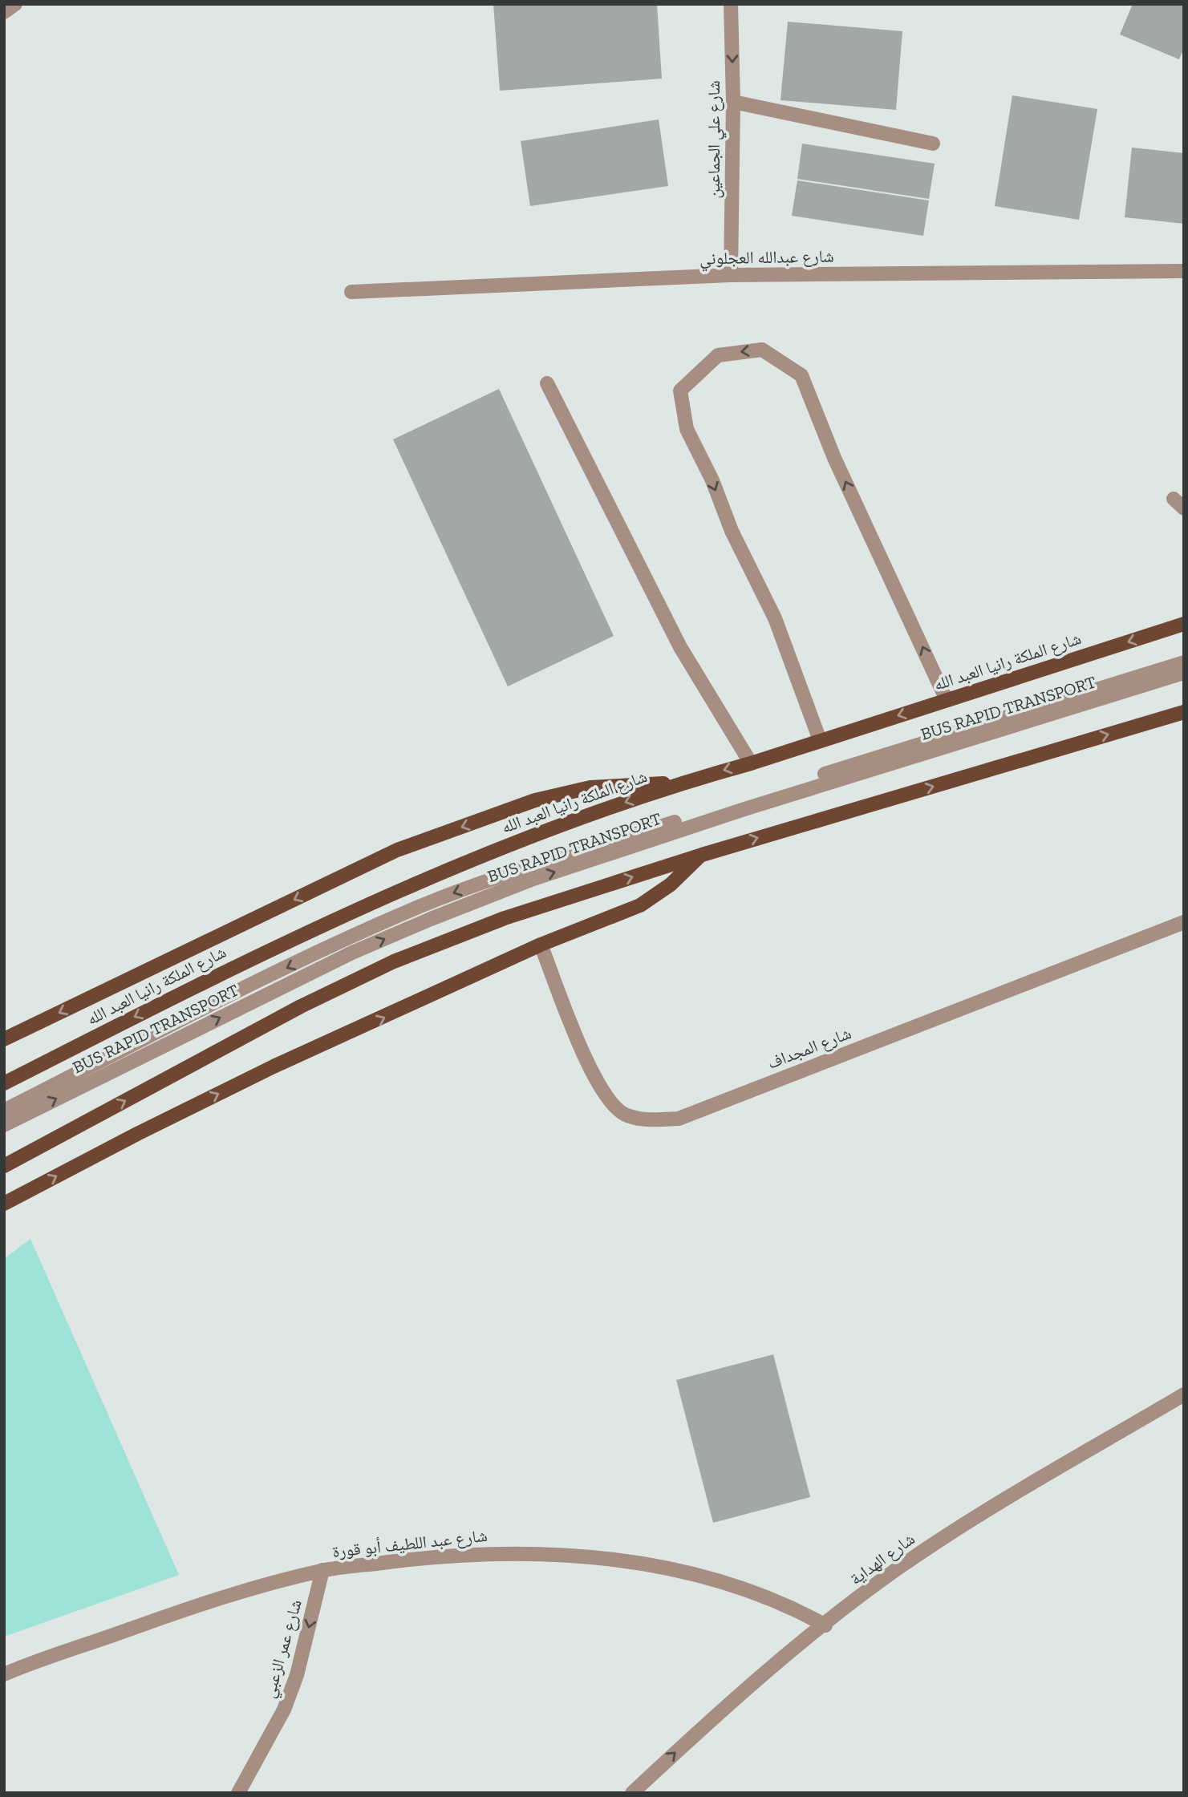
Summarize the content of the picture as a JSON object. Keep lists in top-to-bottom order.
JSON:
{
  "streets": {
    "main road": ["شارع الملكة رانيا العبد الله"],
    "street": [
      "شارع علي الجماعين",
      "شارع عبدالله العجلوني",
      "BUS RAPID TRANSPORT",
      "شارع المجداف",
      "شارع عبد اللطيف أبو قورة",
      "شارع الهداية",
      "شارع عمر الزعبي"
    ]
  },
  "crossings": [
    ["شارع علي الجماعين", "شارع عبدالله العجلوني"],
    ["شارع عبد اللطيف أبو قورة", "شارع الهداية"],
    ["شارع عبد اللطيف أبو قورة", "شارع عمر الزعبي"]
  ],
  "one_way": ["شارع علي الجماعين", "شارع الهداية", "شارع عمر الزعبي"]
}
